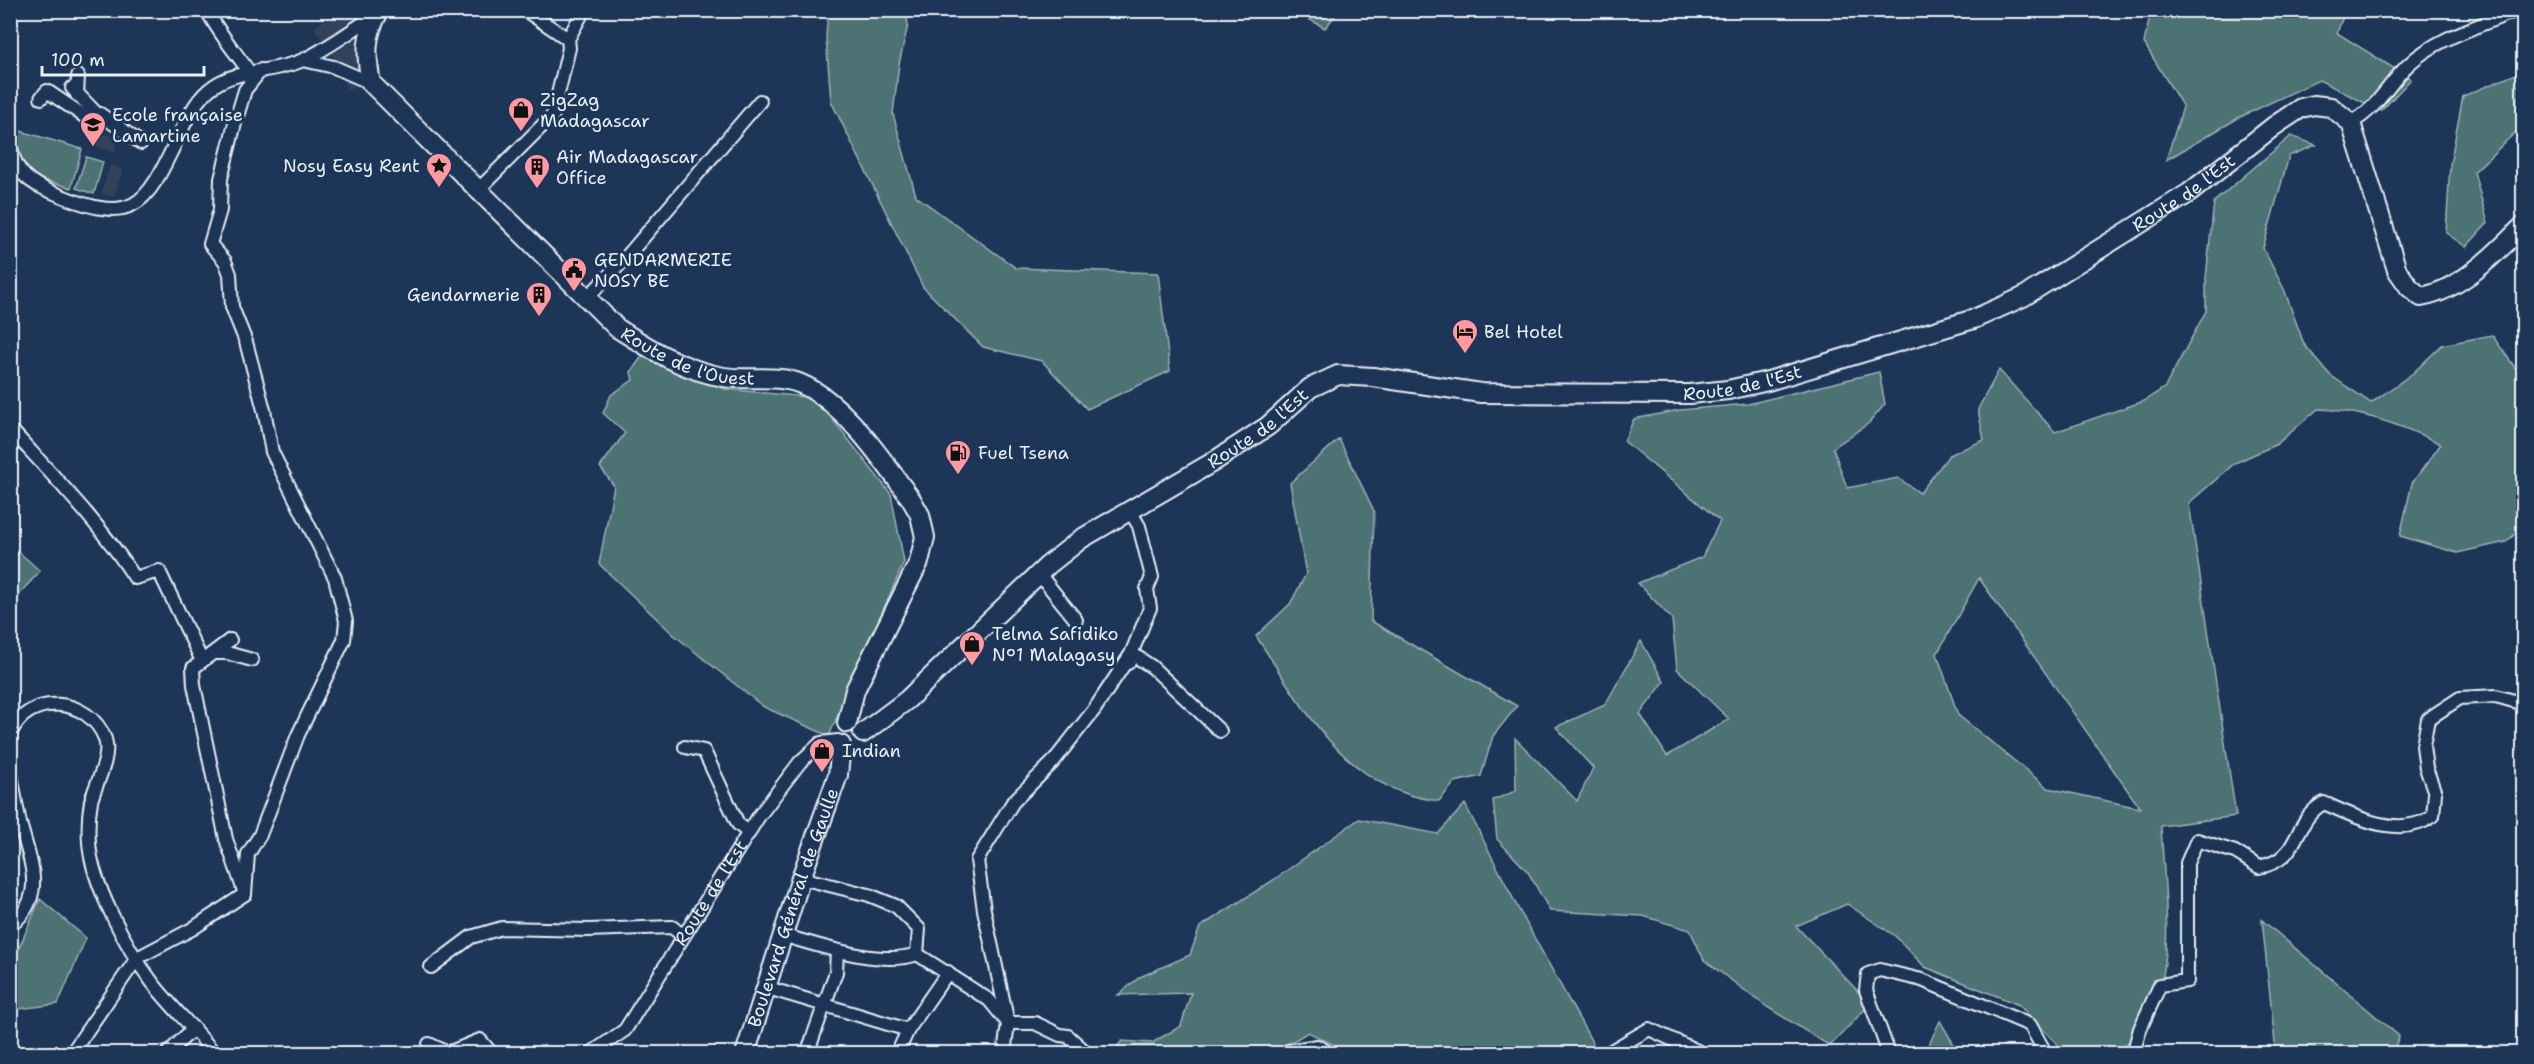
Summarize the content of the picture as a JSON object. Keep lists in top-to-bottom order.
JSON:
{
  "streets": {
    "main road": ["Route de l'Est", "Route de l'Ouest", "Boulevard Général de Gaulle"]
  },
  "crossings": [
    ["Route de l'Est", "Route de l'Ouest"],
    ["Route de l'Est", "Boulevard Général de Gaulle"],
    ["Route de l'Ouest", "Boulevard Général de Gaulle"]
  ],
  "places": {
    "shop": ["ZigZag Madagascar", "Telma Safidiko N°1 Malagasy", "Indian"],
    "school or university": ["Ecole française Lamartine"],
    "place": ["Nosy Easy Rent"],
    "building": ["Air Madagascar Office", "Gendarmerie"],
    "public building": ["GENDARMERIE NOSY BE"],
    "hotel": ["Bel Hotel"],
    "fuel station": ["Fuel Tsena"]
  },
  "scale_bar": "100 m"
}
